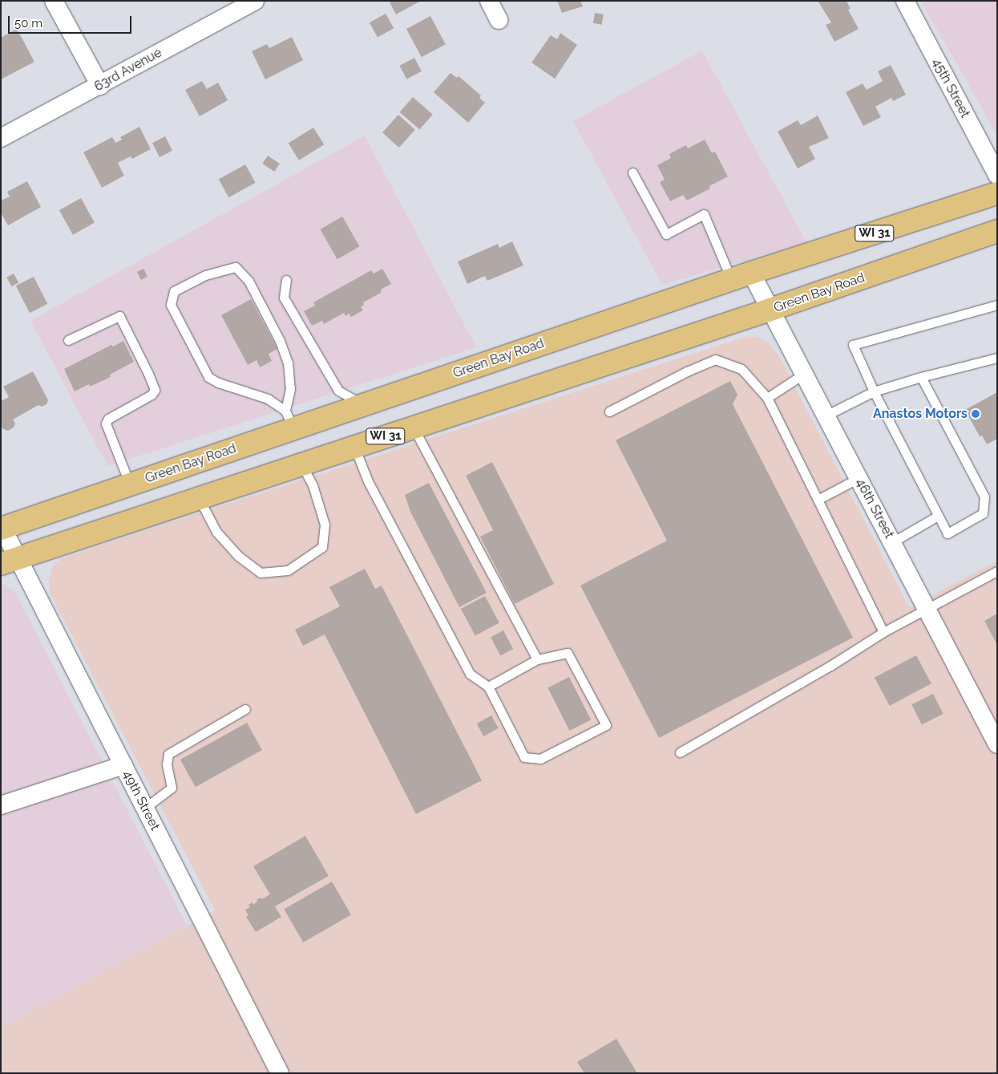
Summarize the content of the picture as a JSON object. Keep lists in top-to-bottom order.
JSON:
{
  "streets": {
    "main road": ["WI 31", "Green Bay Road"],
    "street": [
      "63rd Avenue",
      "45th Street",
      "46th Street",
      "49th Street"
    ]
  },
  "crossings": [
    ["Green Bay Road", "46th Street"],
    ["Green Bay Road", "49th Street"]
  ],
  "places": ["Anastos Motors"],
  "scale_bar": "50 m"
}
